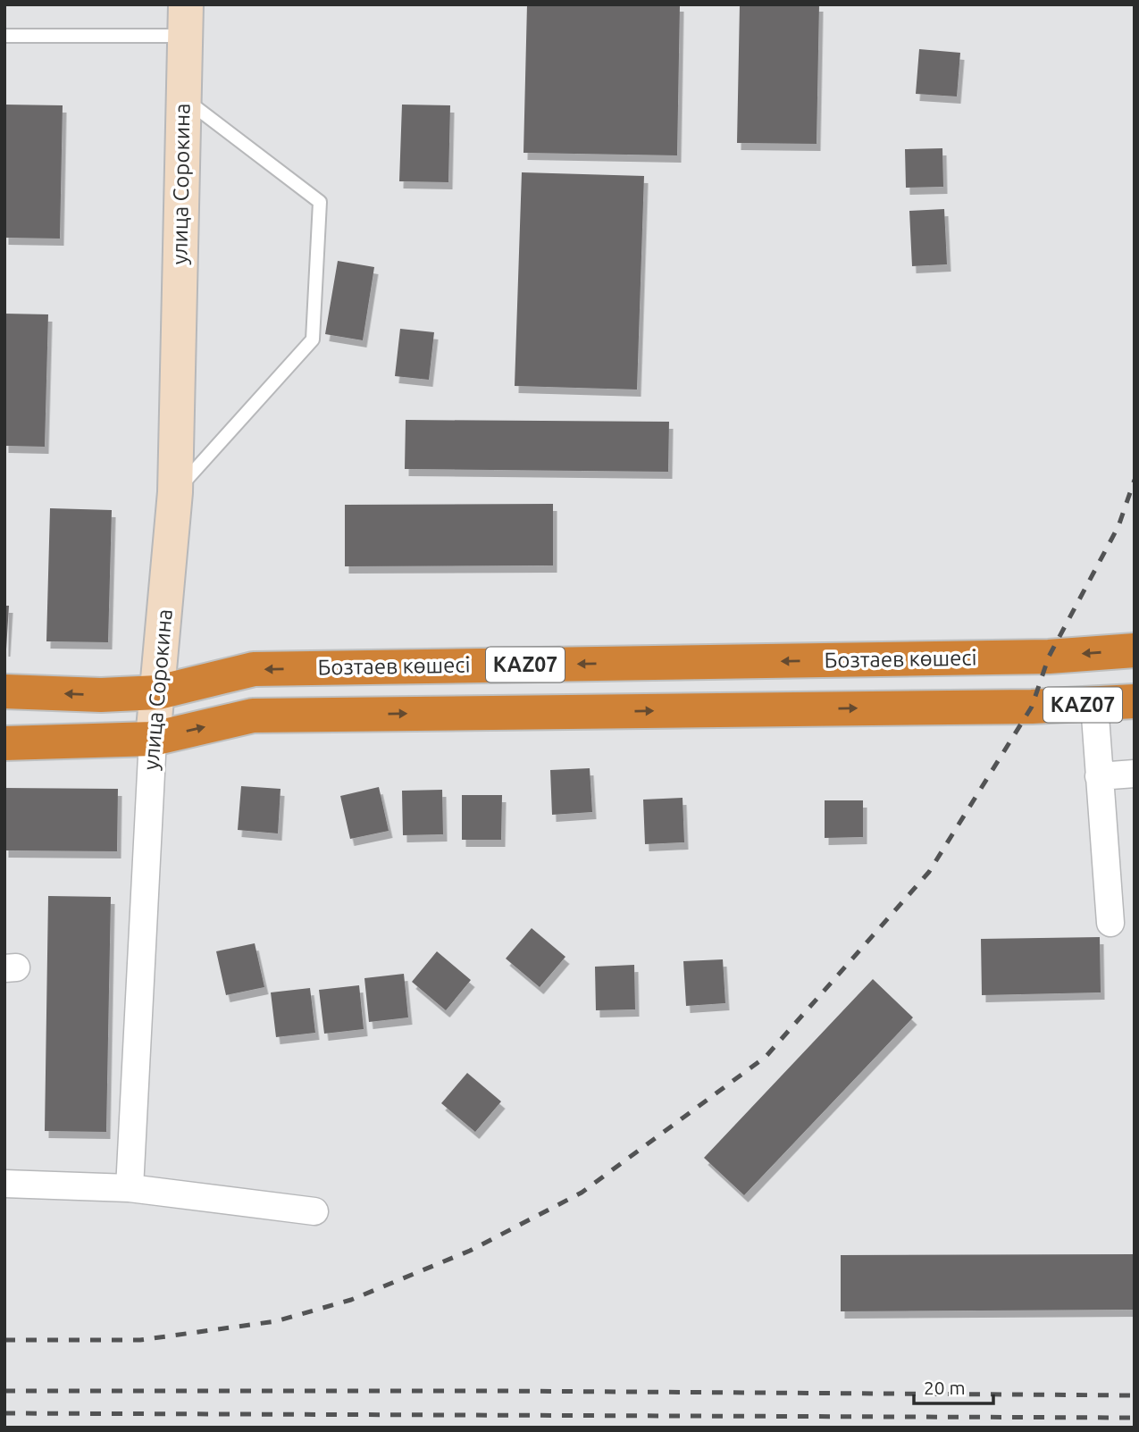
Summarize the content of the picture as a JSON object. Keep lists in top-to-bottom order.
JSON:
{
  "streets": {
    "highway": ["Бозтаев көшесі", "KAZ07"],
    "street": ["улица Сорокина"]
  },
  "crossings": [
    ["улица Сорокина", "Бозтаев көшесі"],
    ["улица Сорокина", "KAZ07"]
  ],
  "scale_bar": "20 m"
}
